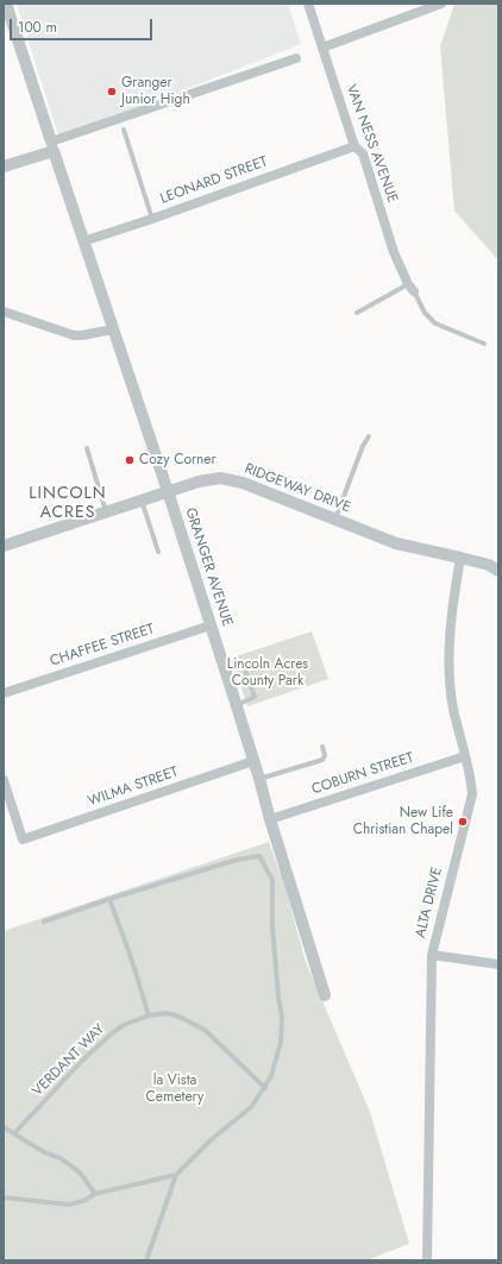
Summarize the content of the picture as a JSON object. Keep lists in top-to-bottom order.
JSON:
{
  "streets": {
    "street": [
      "VAN NESS AVENUE",
      "LEONARD STREET",
      "RIDGEWAY DRIVE",
      "GRANGER AVENUE",
      "CHAFFEE STREET",
      "COBURN STREET",
      "WILMA STREET",
      "ALTA DRIVE"
    ],
    "lane": ["VERDANT WAY"]
  },
  "crossings": [
    ["VAN NESS AVENUE", "LEONARD STREET"],
    ["LEONARD STREET", "GRANGER AVENUE"],
    ["RIDGEWAY DRIVE", "GRANGER AVENUE"],
    ["RIDGEWAY DRIVE", "ALTA DRIVE"],
    ["GRANGER AVENUE", "CHAFFEE STREET"],
    ["GRANGER AVENUE", "COBURN STREET"],
    ["GRANGER AVENUE", "WILMA STREET"],
    ["COBURN STREET", "ALTA DRIVE"]
  ],
  "districts": ["LINCOLN ACRES"],
  "parks": ["Lincoln Acres County Park", "la Vista Cemetery"],
  "places": ["Granger Junior High", "Cozy Corner", "New Life Christian Chapel"],
  "scale_bar": "100 m"
}
